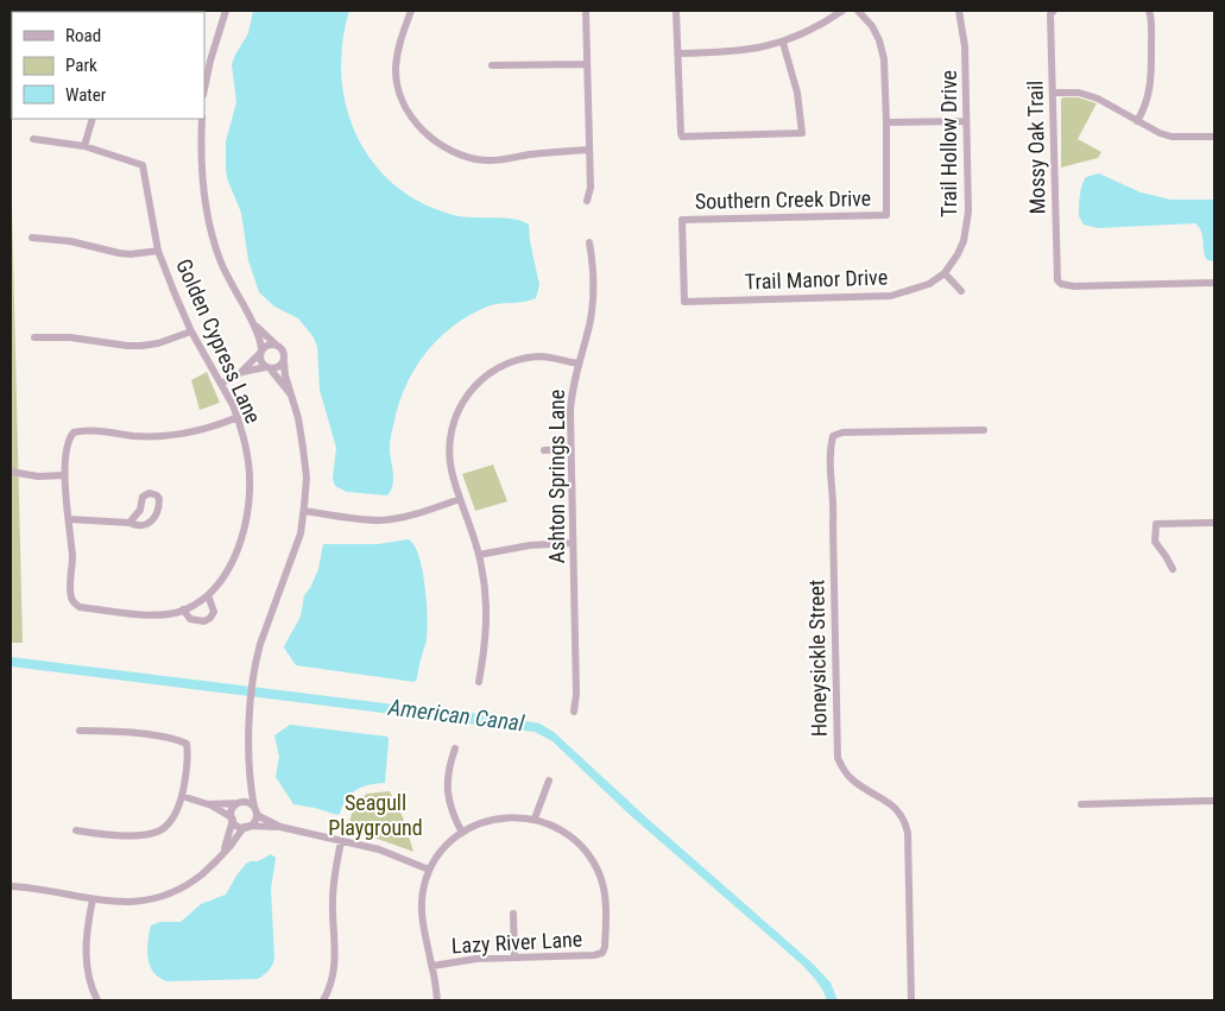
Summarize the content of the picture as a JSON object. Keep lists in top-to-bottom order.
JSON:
{
  "streets": {
    "street": [
      "Trail Hollow Drive",
      "Mossy Oak Trail",
      "Southern Creek Drive",
      "Trail Manor Drive",
      "Golden Cypress Lane",
      "Ashton Springs Lane",
      "Honeysickle Street",
      "Lazy River Lane"
    ]
  },
  "crossings": [
    ["Trail Hollow Drive", "Trail Manor Drive"],
    ["Southern Creek Drive", "Trail Manor Drive"]
  ],
  "water": ["American Canal"],
  "parks": ["Seagull Playground"],
  "legend": ["Road", "Park", "Water"]
}
